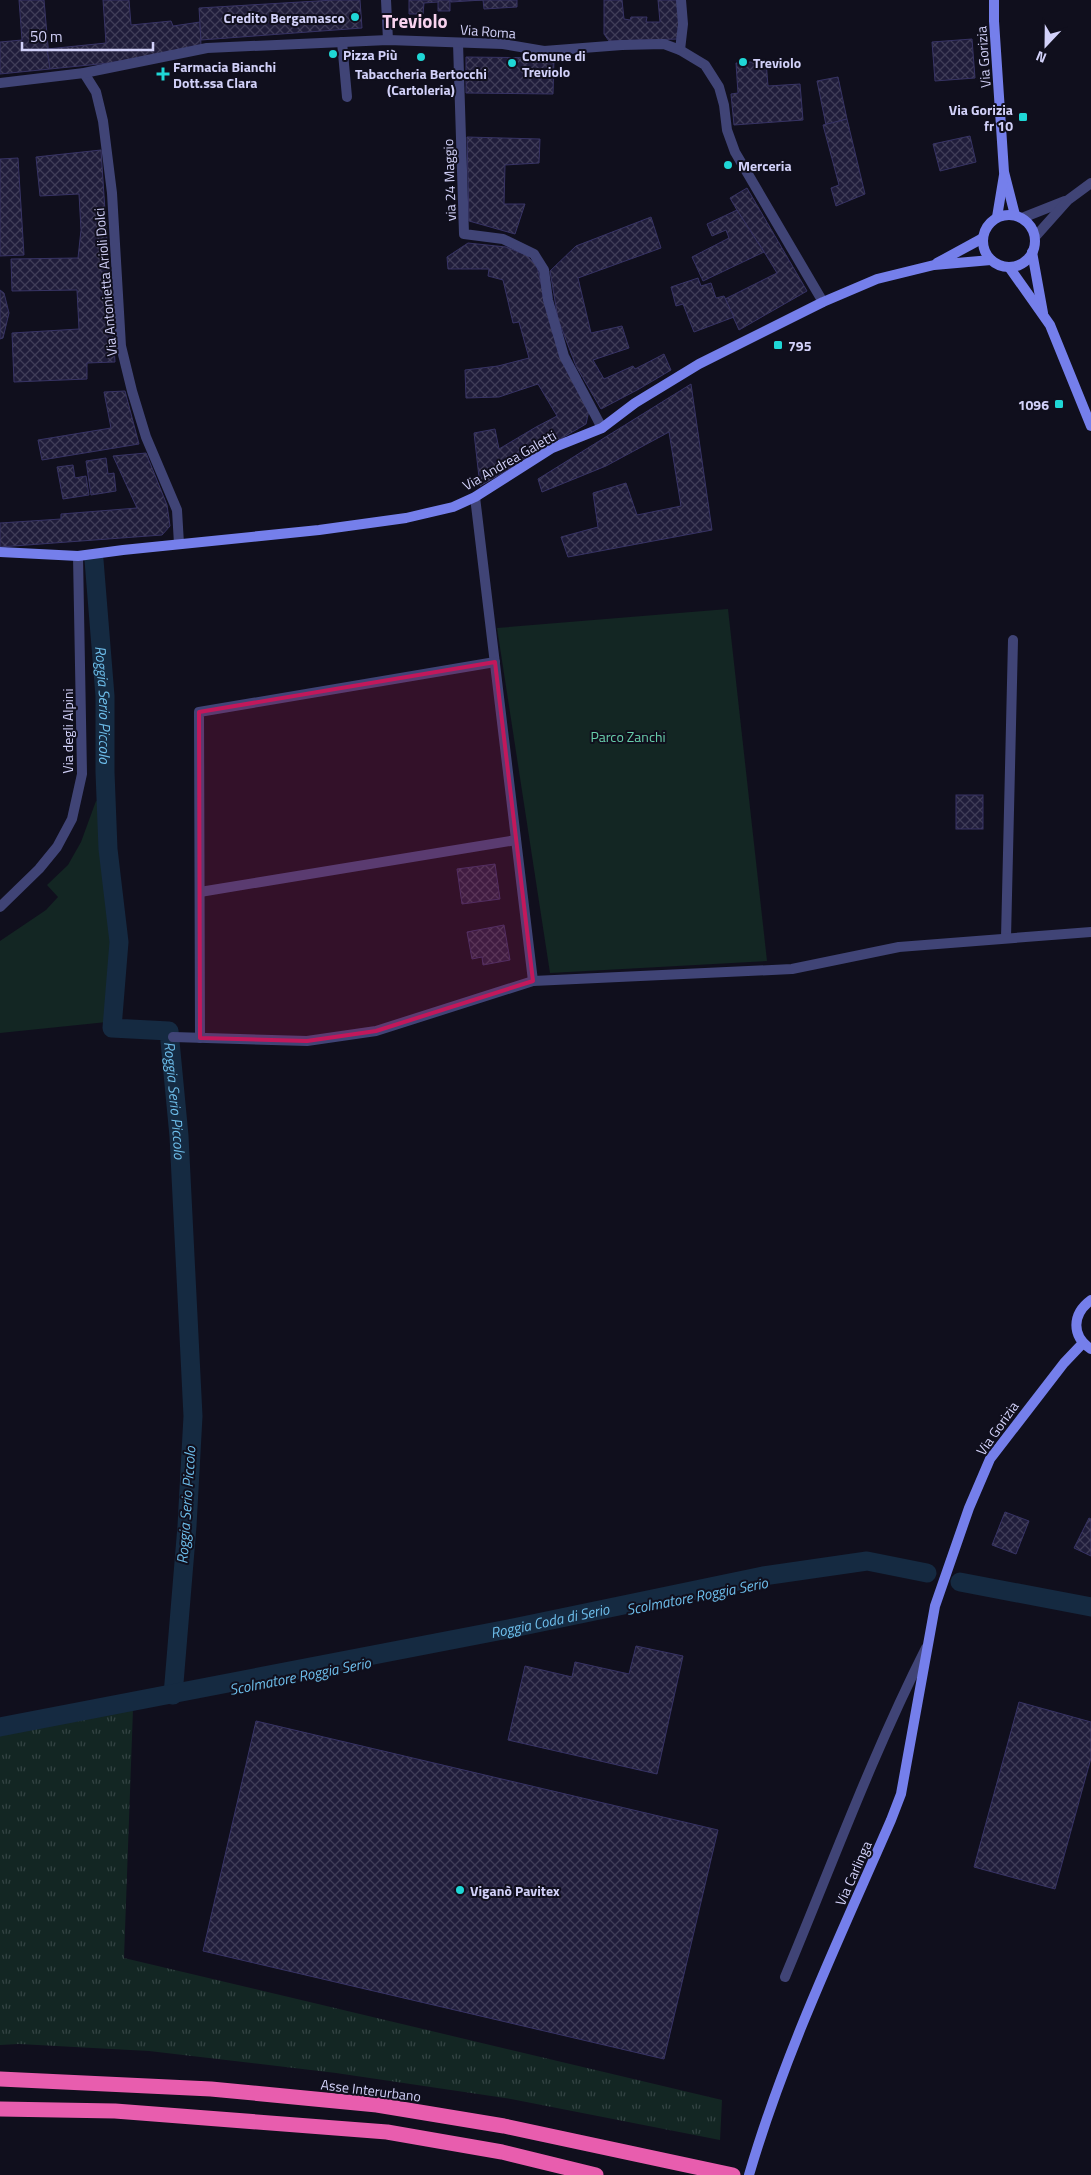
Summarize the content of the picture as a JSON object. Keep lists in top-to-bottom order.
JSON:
{
  "streets": {
    "highway": ["Asse Interurbano"],
    "street": [
      "Via Roma",
      "Via Gorizia",
      "via 24 Maggio",
      "Via Antonietta Arioli Dolci",
      "Via Andrea Galetti",
      "Via degli Alpini",
      "Via Carlinga"
    ]
  },
  "crossings": [
    ["Via Roma", "via 24 Maggio"],
    ["Via Roma", "Via Antonietta Arioli Dolci"],
    ["Via Roma", "Via Andrea Galetti"],
    ["Via Gorizia", "Via Andrea Galetti"],
    ["Via Gorizia", "Via Carlinga"],
    ["via 24 Maggio", "Via Andrea Galetti"],
    ["Via Antonietta Arioli Dolci", "Via Andrea Galetti"],
    ["Via Andrea Galetti", "Via degli Alpini"]
  ],
  "districts": ["Treviolo"],
  "water": ["Roggia Serio Piccolo", "Scolmatore Roggia Serio", "Roggia Coda di Serio"],
  "parks": ["Parco Zanchi"],
  "places": {
    "other": [
      "Credito Bergamasco",
      "Pizza Più",
      "Tabaccheria Bertocchi (Cartoleria)",
      "Treviolo",
      "Comune di Treviolo",
      "Merceria",
      "Viganò Pavitex"
    ],
    "health": ["Farmacia Bianchi Dott.ssa Clara"],
    "transit": ["Via Gorizia fr 10", "795", "1096"]
  },
  "scale_bar": "50 m",
  "north": "bottom"
}
